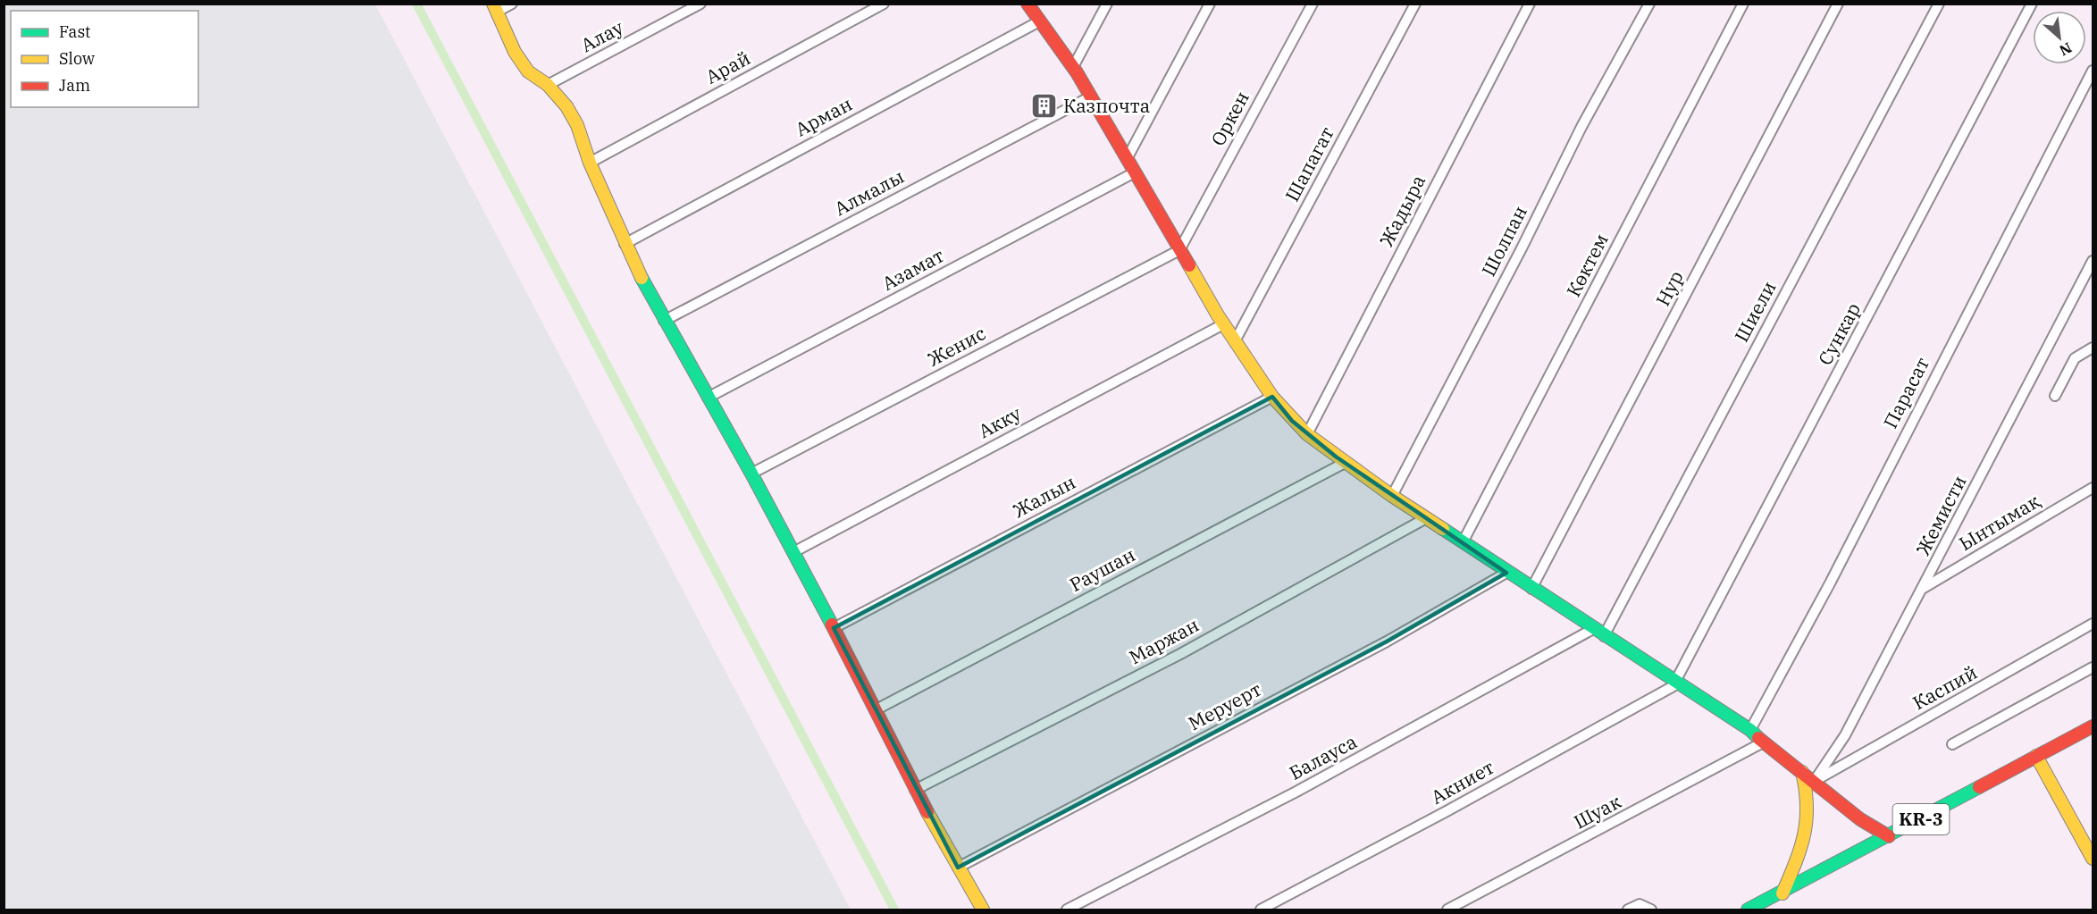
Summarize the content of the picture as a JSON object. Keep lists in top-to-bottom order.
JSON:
{
  "streets": {
    "street": [
      "Алау",
      "Арай",
      "Арман",
      "Оркен",
      "Шапагат",
      "Алмалы",
      "Жадыра",
      "Шолпан",
      "Көктем",
      "Азамат",
      "Нур",
      "Шиели",
      "Сункар",
      "Женис",
      "Парасат",
      "Акку",
      "Жалын",
      "Жемисти",
      "Ынтымақ",
      "Раушан",
      "Маржан",
      "Каспий",
      "Меруерт",
      "Балауса",
      "Акниет",
      "Шуак",
      "KR-3"
    ]
  },
  "crossings": [
    ["Оркен", "Женис"],
    ["Сункар", "Акниет"],
    ["Жемисти", "Ынтымақ"],
    ["Жемисти", "Каспий"]
  ],
  "places": {
    "building": ["Казпочта"]
  },
  "legend": ["Fast", "Slow", "Jam"],
  "north": "bottom right"
}
